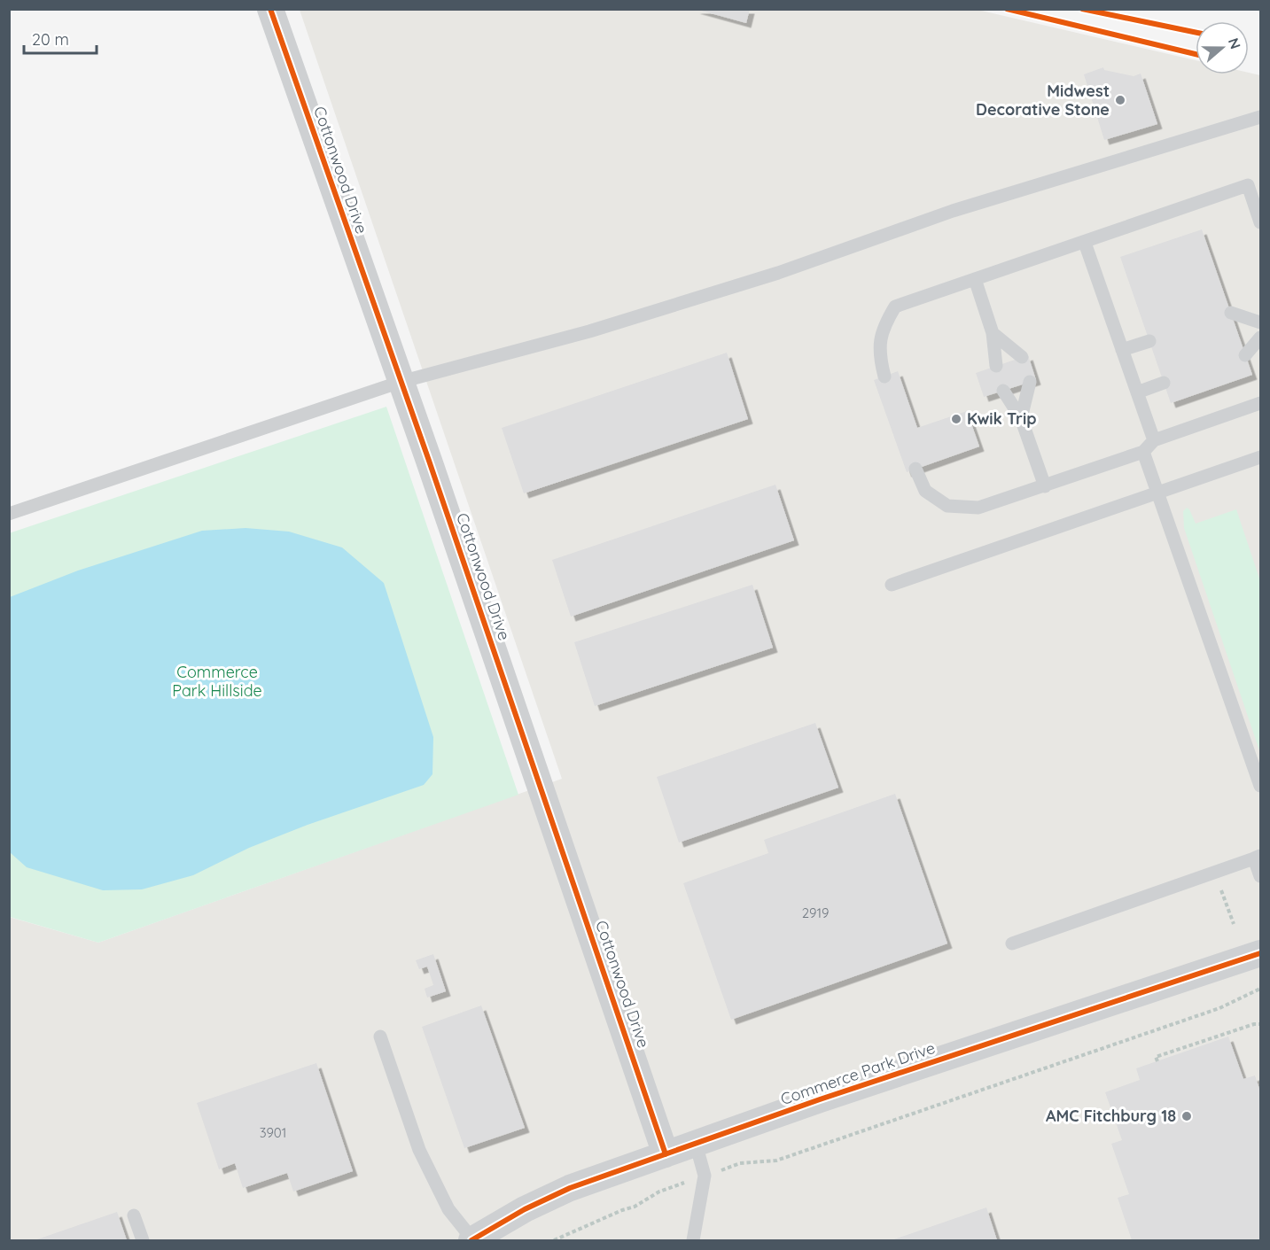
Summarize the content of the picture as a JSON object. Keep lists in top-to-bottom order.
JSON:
{
  "streets": {
    "street": ["Cottonwood Drive", "Commerce Park Drive"]
  },
  "crossings": [
    ["Cottonwood Drive", "Commerce Park Drive"]
  ],
  "parks": ["Commerce Park Hillside"],
  "places": ["Midwest Decorative Stone", "Kwik Trip", "AMC Fitchburg 18"],
  "house_numbers": ["2919", "3901"],
  "scale_bar": "20 m",
  "north": "right"
}
